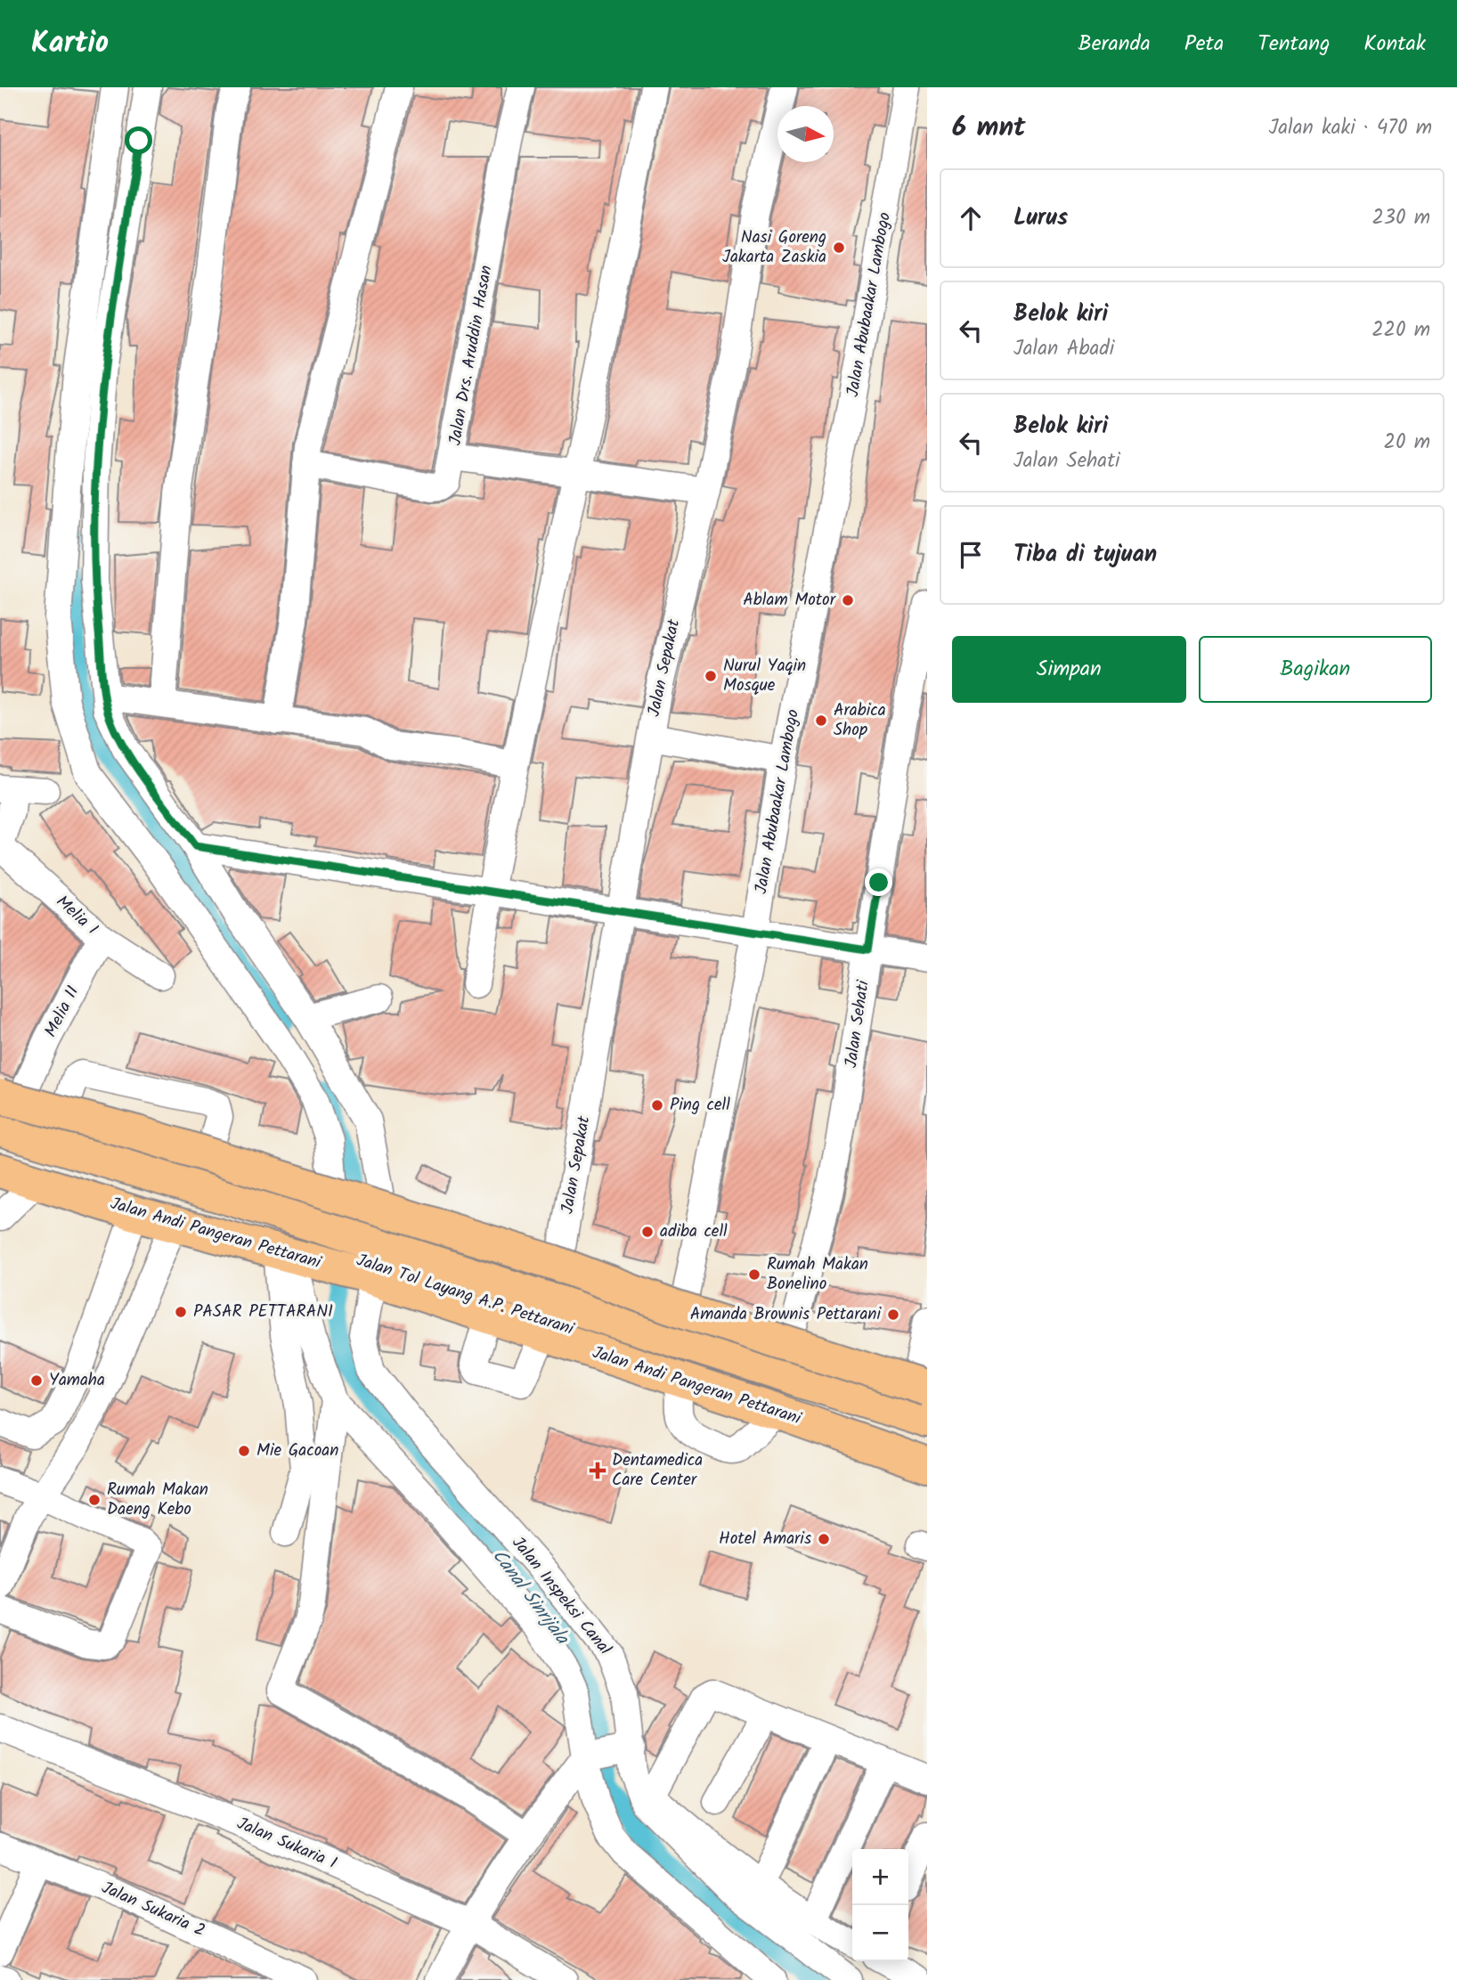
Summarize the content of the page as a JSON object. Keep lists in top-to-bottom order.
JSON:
{
  "streets": {
    "highway": ["Jalan Andi Pangeran Pettarani", "Jalan Tol Layang A.P. Pettarani"],
    "street": [
      "Jalan Abubaakar Lambogo",
      "Jalan Drs. Aruddin Hasan",
      "Jalan Sepakat",
      "Melia I",
      "Melia II",
      "Jalan Sehati",
      "Jalan Inspeksi Canal",
      "Jalan Sukaria I",
      "Jalan Sukaria 2"
    ]
  },
  "crossings": [
    ["Melia I", "Melia II"],
    ["Jalan Andi Pangeran Pettarani", "Jalan Inspeksi Canal"]
  ],
  "water": ["Canal Sinrijala"],
  "places": {
    "other": [
      "Nasi Goreng Jakarta Zaskia",
      "Ablam Motor",
      "Nurul Yaqin Mosque",
      "Arabica Shop",
      "Ping cell",
      "adiba cell",
      "Rumah Makan Bonelino",
      "PASAR PETTARANI",
      "Amanda Brownis Pettarani",
      "Yamaha",
      "Mie Gacoan",
      "Rumah Makan Daeng Kebo",
      "Hotel Amaris"
    ],
    "health": ["Dentamedica Care Center"]
  },
  "north": "right",
  "page": {
    "header": "Kartio",
    "nav": [
      "Beranda",
      "Peta",
      "Tentang",
      "Kontak"
    ],
    "heading": ["6 mnt", "Jalan kaki · 470 m"],
    "list": [
      ["Lurus", "230 m"],
      ["Belok kiri", "Jalan Abadi", "220 m"],
      ["Belok kiri", "Jalan Sehati", "20 m"],
      "Tiba di tujuan"
    ],
    "buttons": ["Simpan", "Bagikan"],
    "map_buttons": ["+", "−"]
  }
}
